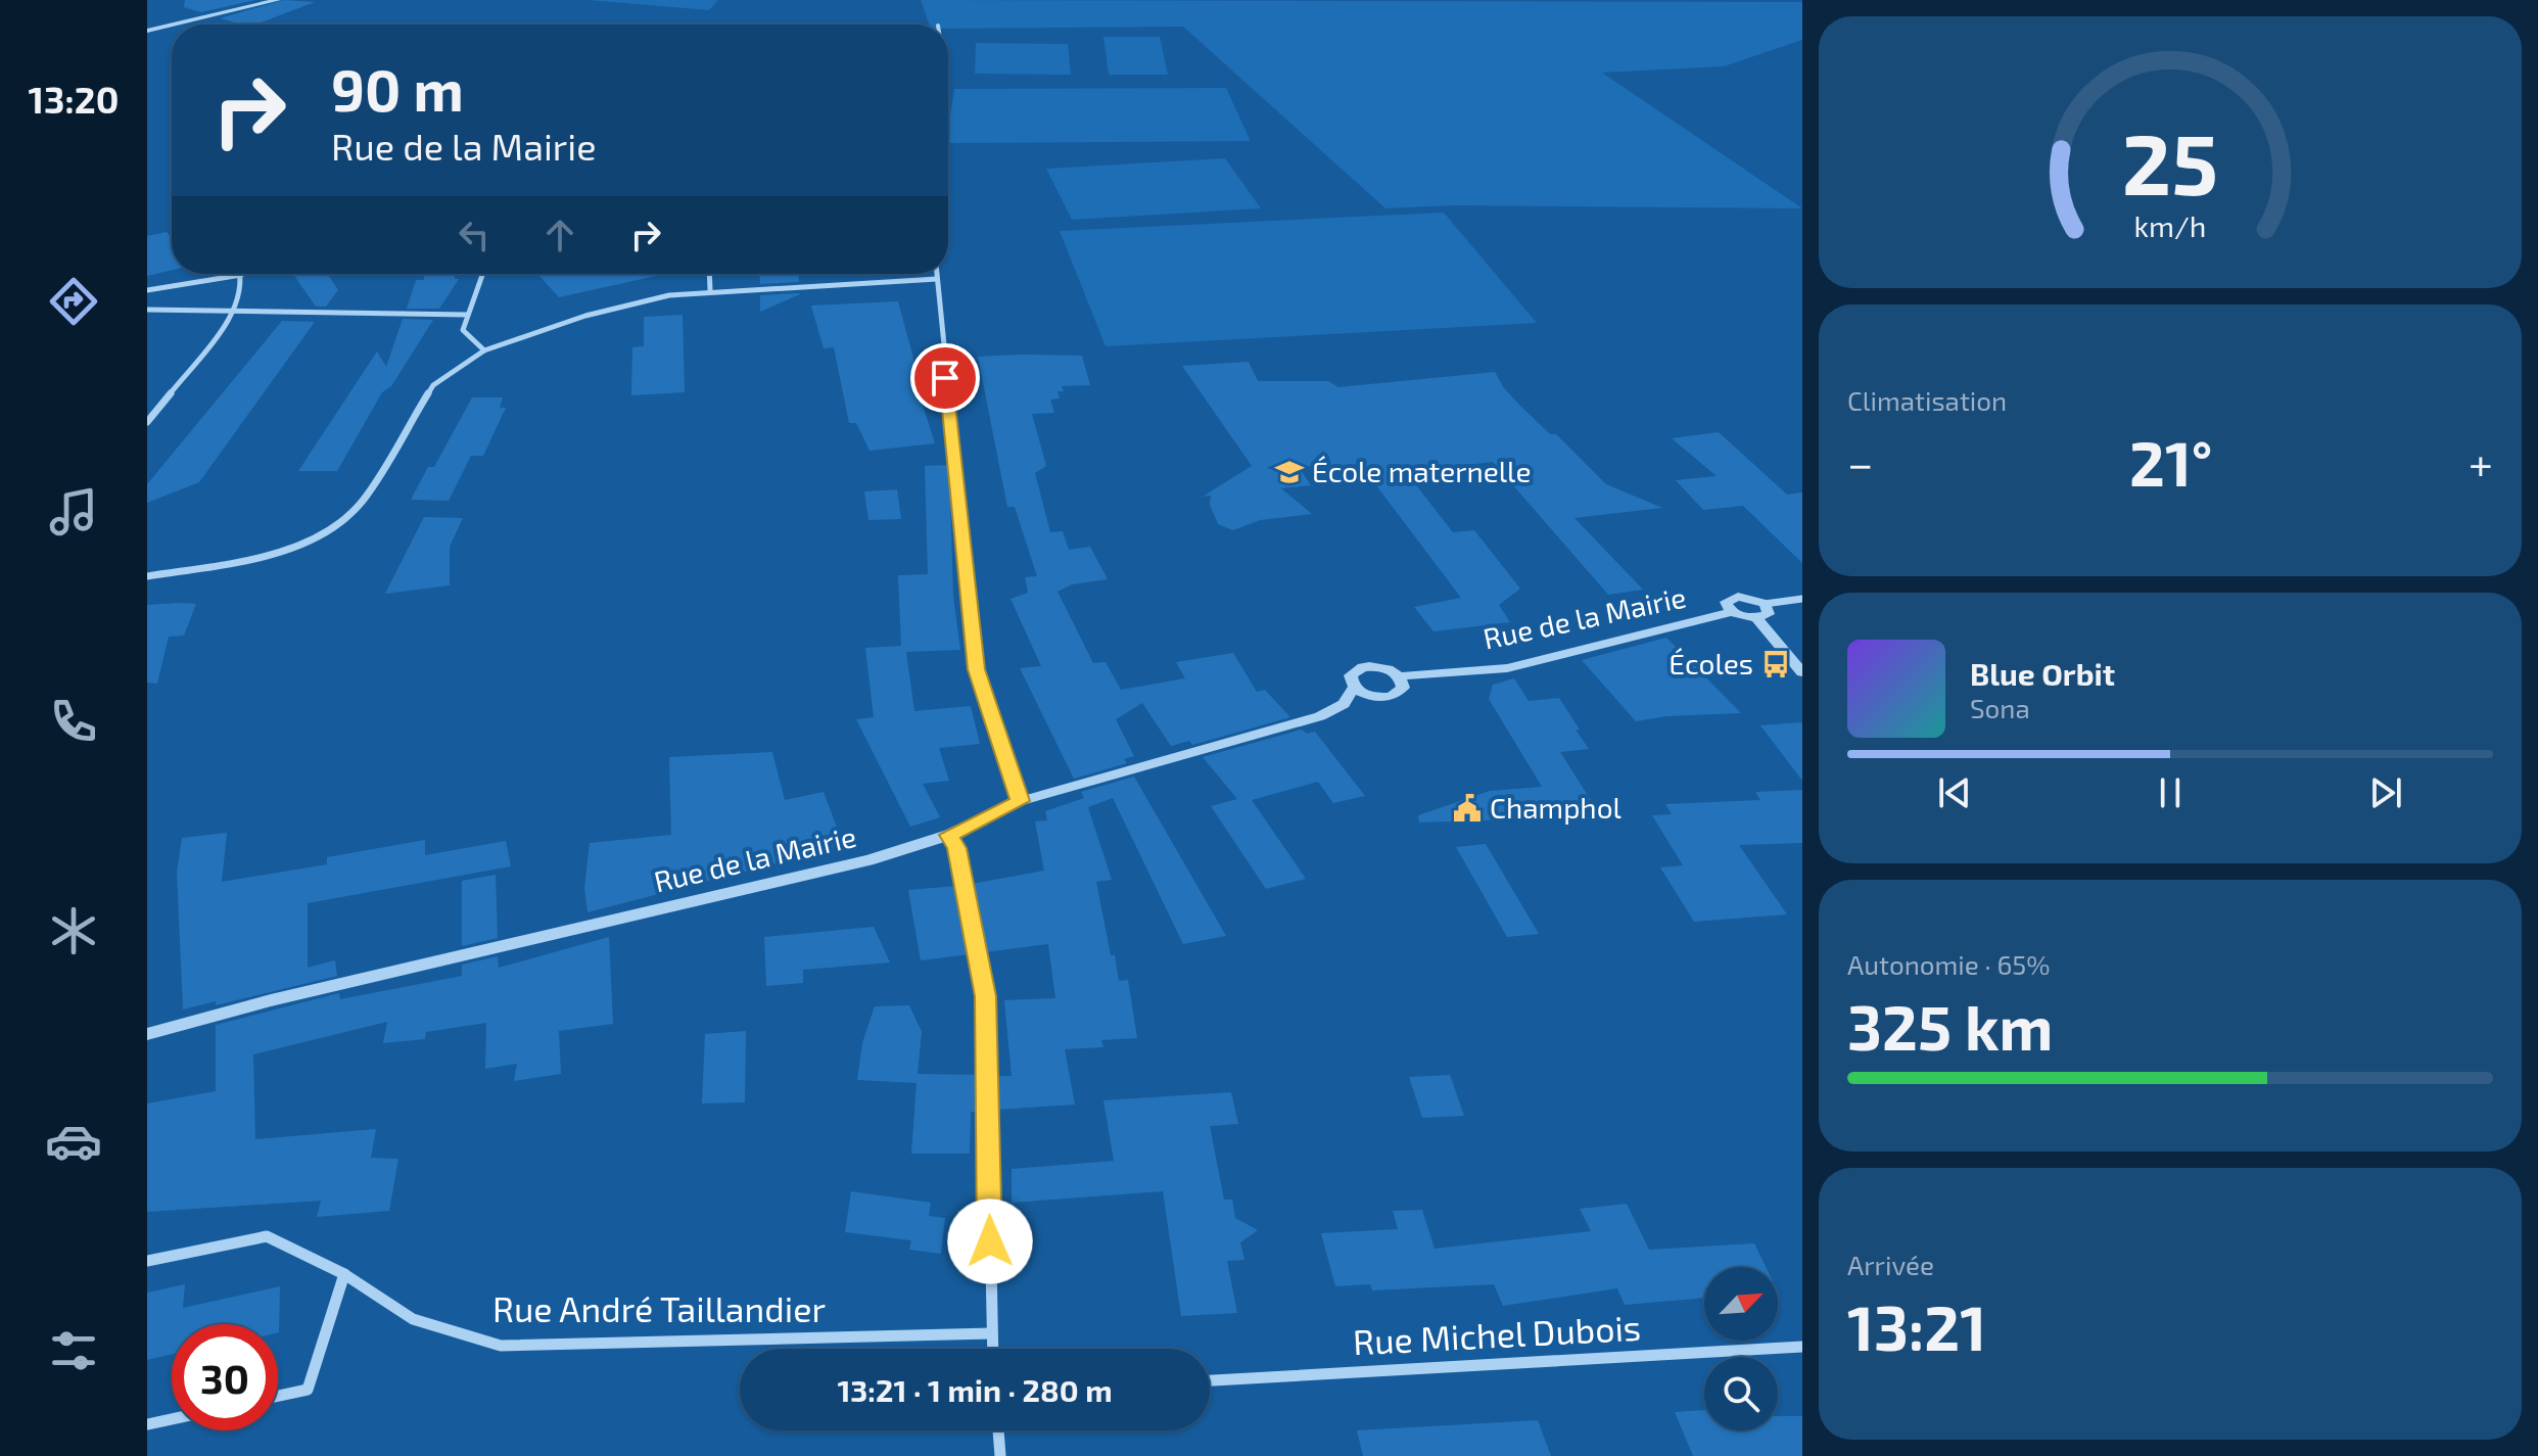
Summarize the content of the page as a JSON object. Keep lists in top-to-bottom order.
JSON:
{
  "streets": {
    "street": ["Rue de la Mairie", "Rue André Taillandier", "Rue Michel Dubois"]
  },
  "places": {
    "school or university": ["École maternelle"],
    "bus stop": ["Écoles"],
    "public building": ["Champhol"]
  },
  "north": "top right",
  "page": {
    "tabs": "13:20",
    "turn": ["90 m", "Rue de la Mairie"],
    "tile": [
      "Climatisation",
      ["Autonomie · 65%", "325 km"],
      ["Arrivée", "13:21"]
    ],
    "heat": ["−", "21°", "+"],
    "song": ["Blue Orbit", "Sona"],
    "limit": "30",
    "trip": "13:21 · 1 min · 280 m",
    "gauge": ["25", "km/h"]
  }
}
